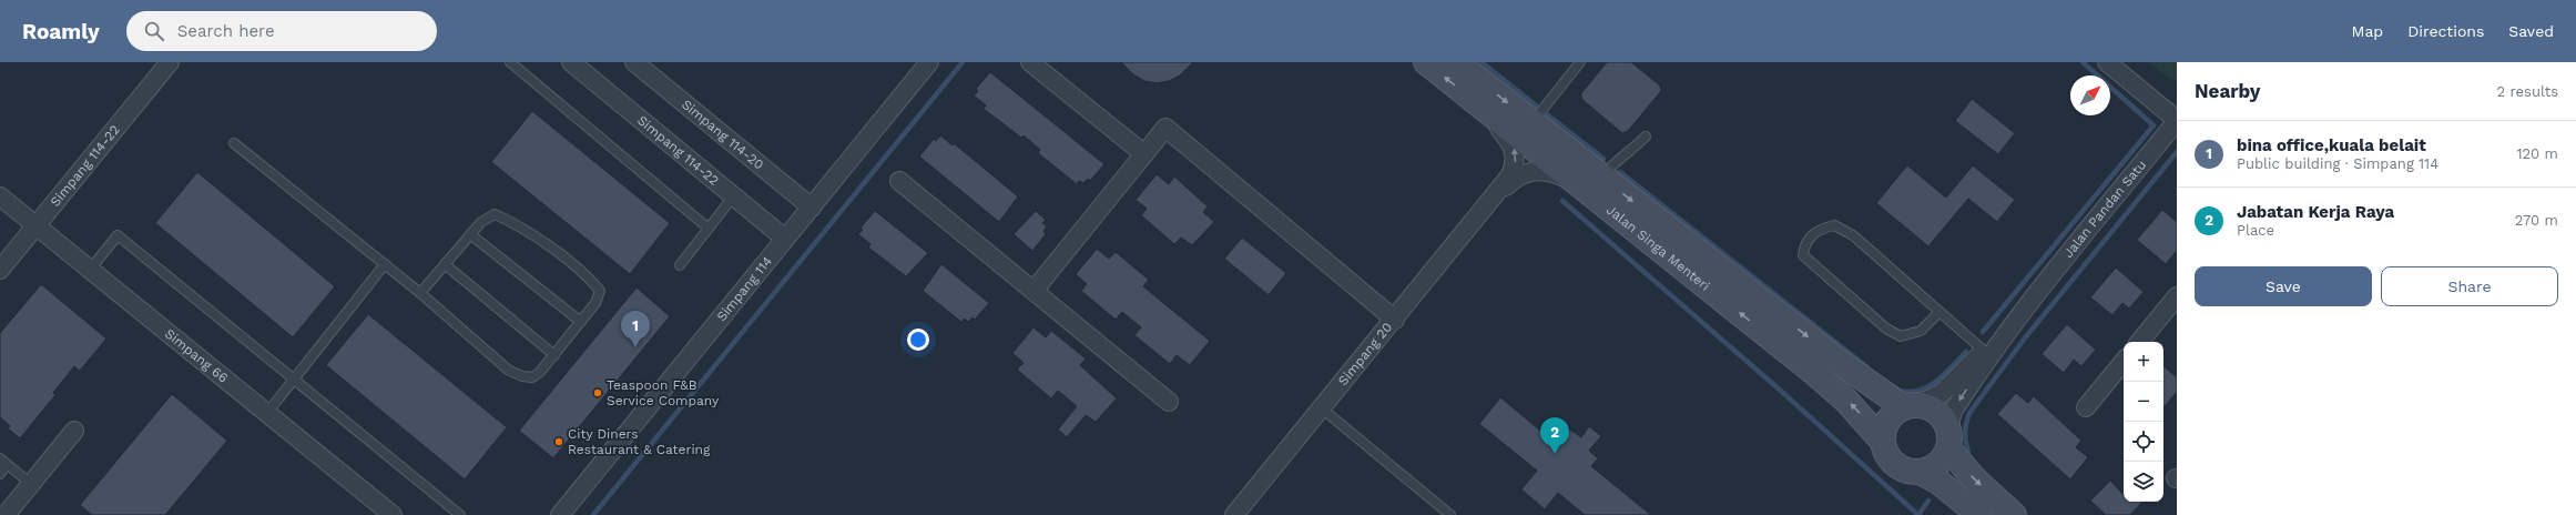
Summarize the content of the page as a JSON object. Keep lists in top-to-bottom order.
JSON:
{
  "streets": {
    "main road": ["Jalan Singa Menteri"],
    "street": [
      "Simpang 114-20",
      "Simpang 114-22",
      "Jalan Pandan Satu",
      "Simpang 114",
      "Simpang 20",
      "Simpang 66"
    ]
  },
  "crossings": [
    ["Simpang 114-20", "Simpang 114"],
    ["Simpang 114-22", "Simpang 114"],
    ["Simpang 114-22", "Simpang 66"],
    ["Jalan Pandan Satu", "Jalan Singa Menteri"]
  ],
  "places": ["Teaspoon F&B Service Company", "City Diners Restaurant & Catering"],
  "north": "top right",
  "page": {
    "header": "Roamly",
    "search": "Search here",
    "nav": ["Map", "Directions", "Saved"],
    "heading": ["Nearby", "2 results"],
    "list": [
      {
        "mark": "1",
        "name": "bina office,kuala belait",
        "note": "Public building · Simpang 114",
        "value": "120 m"
      },
      {
        "mark": "2",
        "name": "Jabatan Kerja Raya",
        "note": "Place",
        "value": "270 m"
      }
    ],
    "buttons": ["Save", "Share"],
    "pins": ["1", "2"],
    "map_buttons": ["+", "−"]
  }
}
